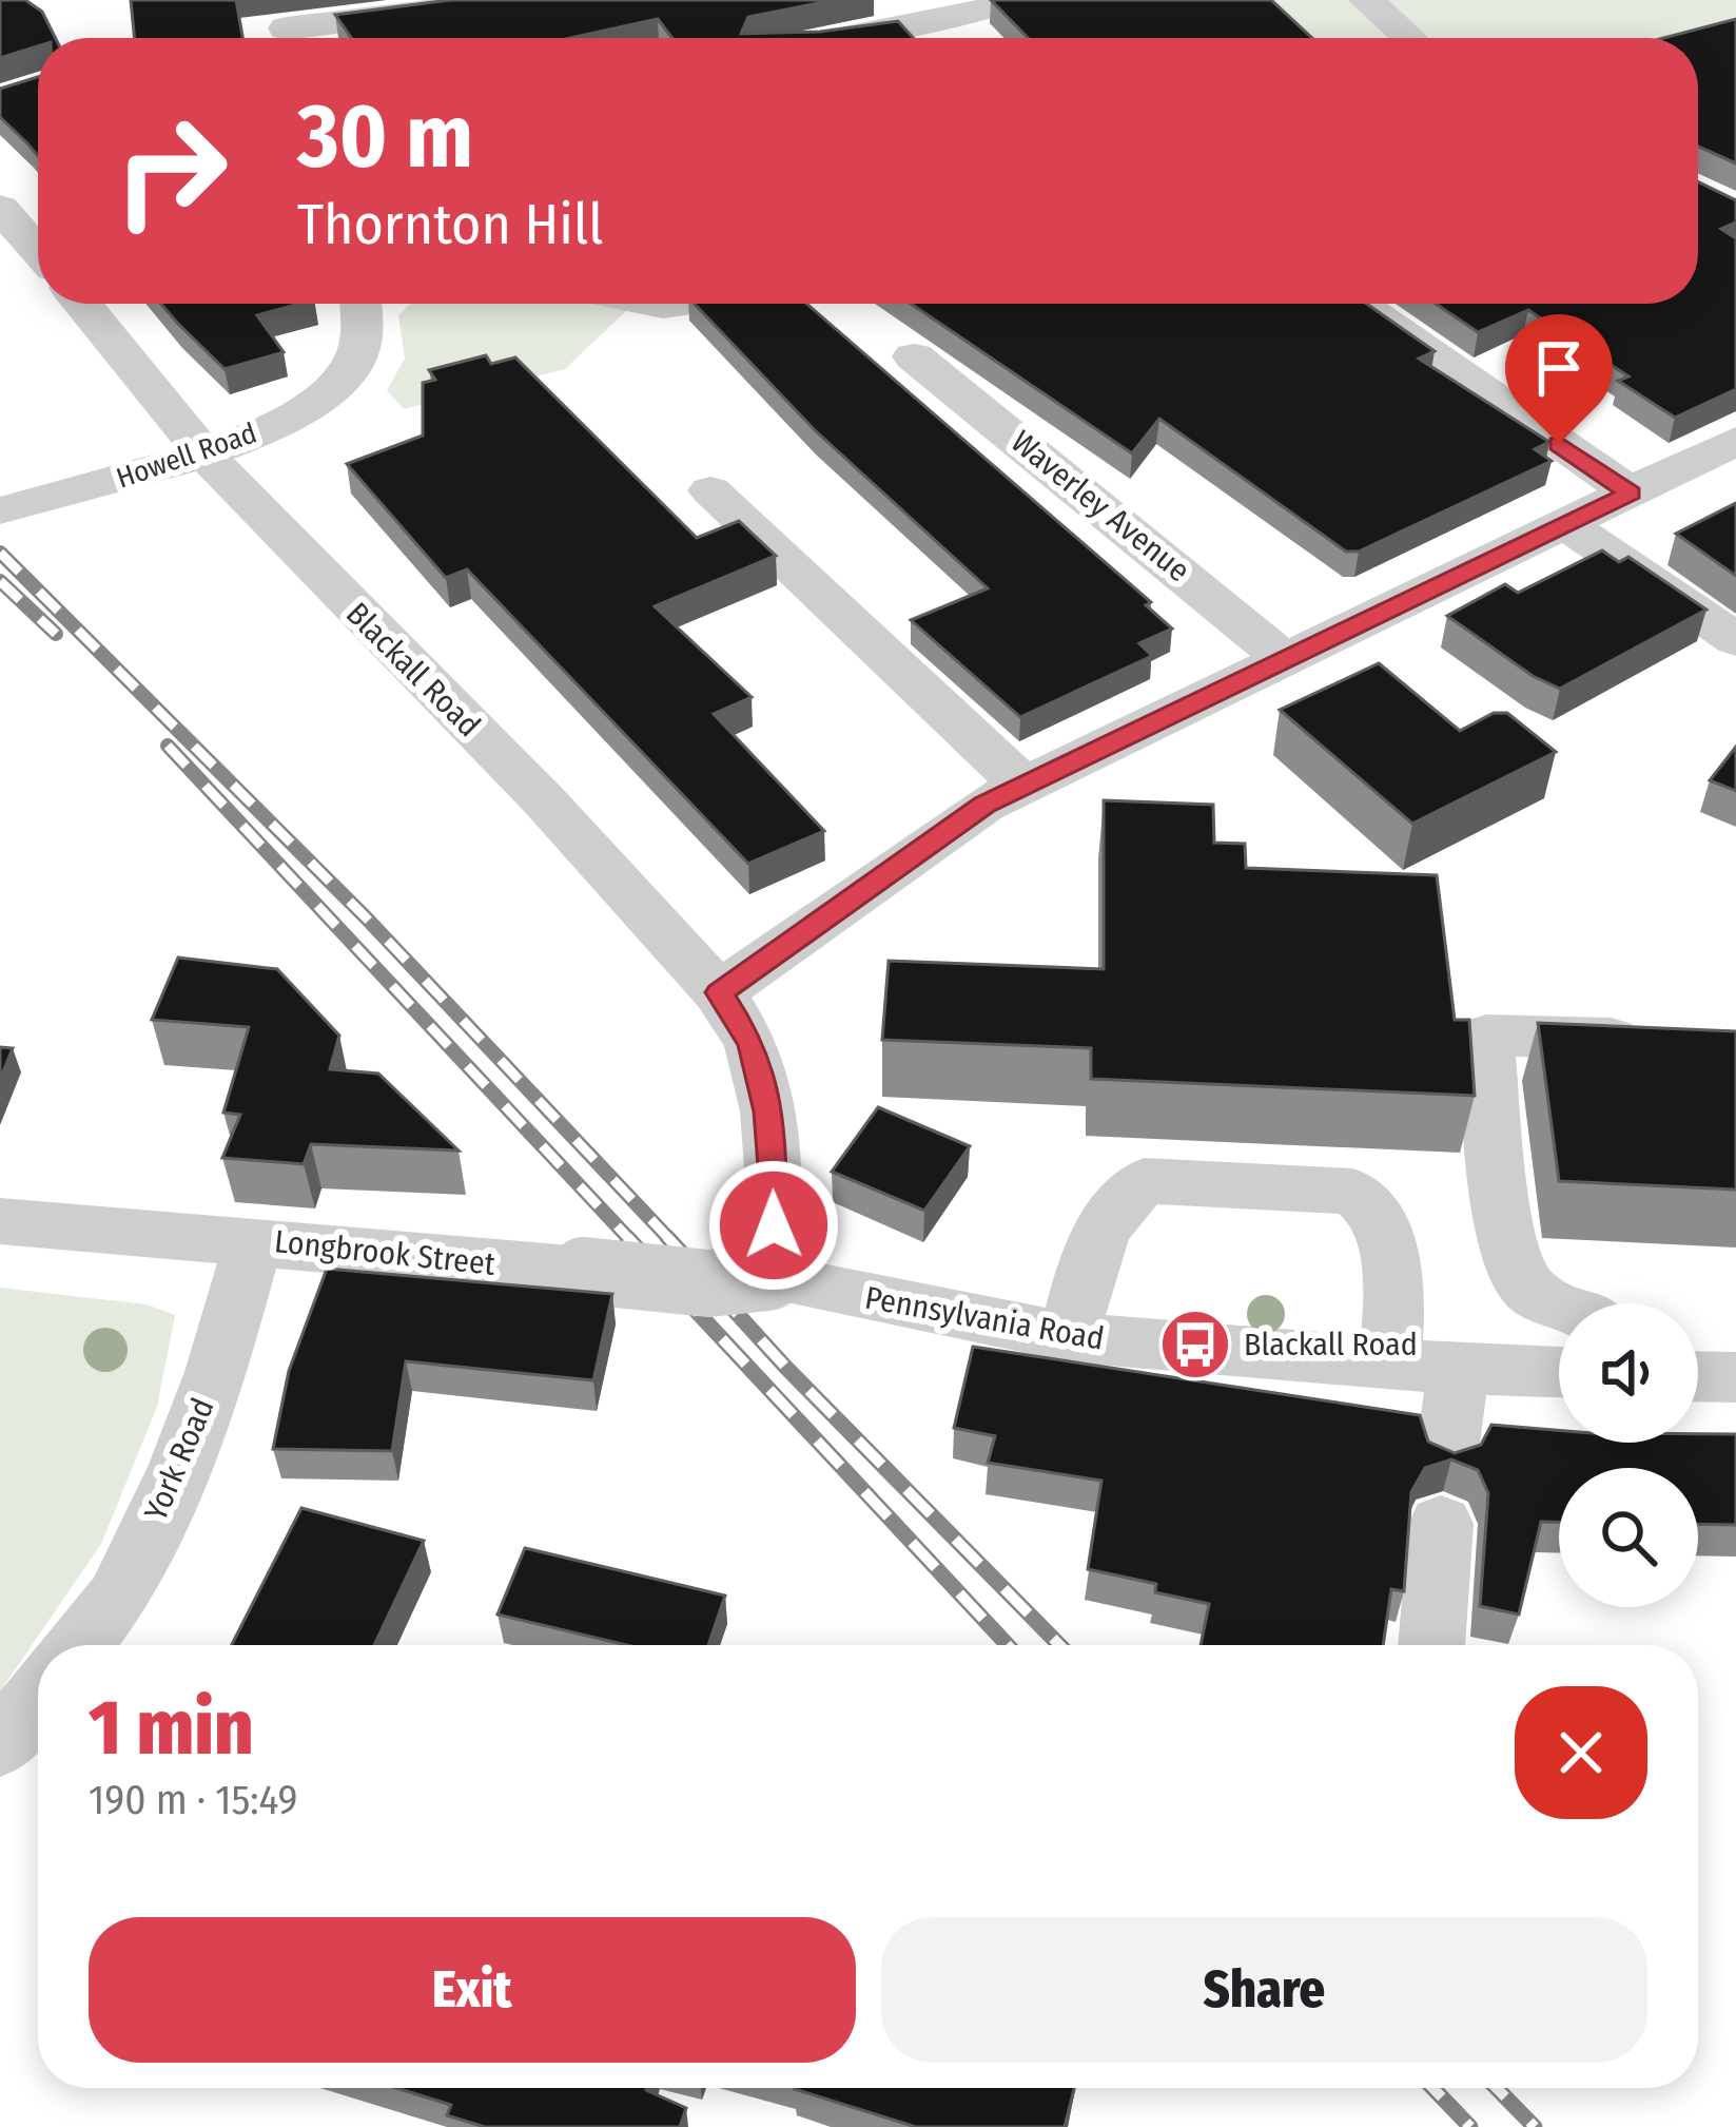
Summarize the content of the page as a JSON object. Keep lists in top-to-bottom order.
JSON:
{
  "streets": {
    "street": [
      "Howell Road",
      "Waverley Avenue",
      "Blackall Road",
      "Longbrook Street",
      "Pennsylvania Road",
      "York Road"
    ]
  },
  "crossings": [
    ["Howell Road", "Blackall Road"],
    ["Blackall Road", "Longbrook Street"],
    ["Blackall Road", "Pennsylvania Road"],
    ["Longbrook Street", "Pennsylvania Road"],
    ["Longbrook Street", "York Road"]
  ],
  "places": {
    "bus stop": ["Blackall Road"]
  },
  "page": {
    "turn": ["30 m", "Thornton Hill"],
    "heading": ["1 min", "190 m · 15:49"],
    "buttons": ["Exit", "Share"]
  }
}
